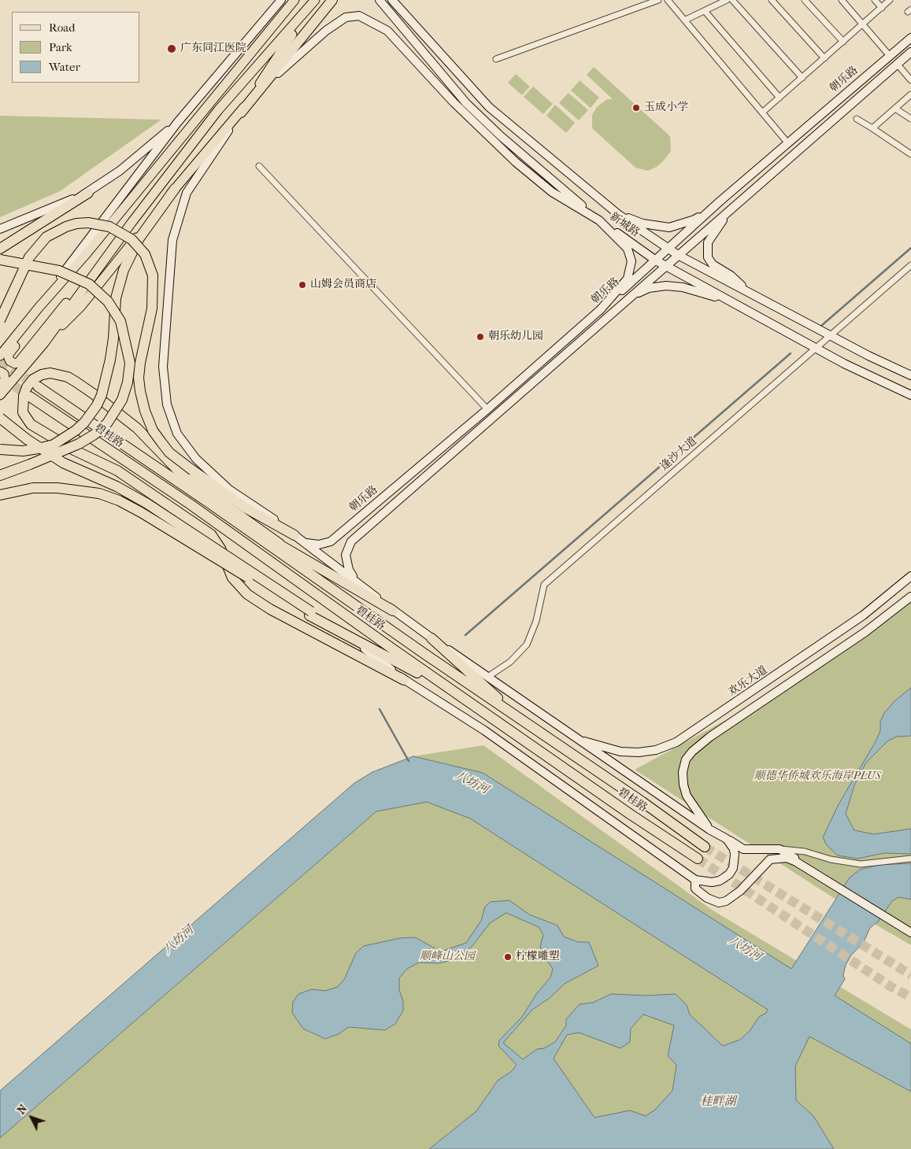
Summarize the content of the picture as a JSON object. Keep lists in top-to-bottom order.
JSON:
{
  "streets": {
    "highway": ["碧桂路"],
    "street": [
      "朝乐路",
      "新城路",
      "逢沙大道",
      "欢乐大道"
    ]
  },
  "crossings": [
    ["朝乐路", "新城路"],
    ["新城路", "逢沙大道"]
  ],
  "water": ["八坊河", "桂畔湖"],
  "parks": ["顺德华侨城欢乐海岸PLUS", "顺峰山公园"],
  "places": [
    "广东同江医院",
    "玉成小学",
    "山姆会员商店",
    "朝乐幼儿园",
    "柠檬雕塑"
  ],
  "legend": ["Road", "Park", "Water"],
  "north": "top left"
}
